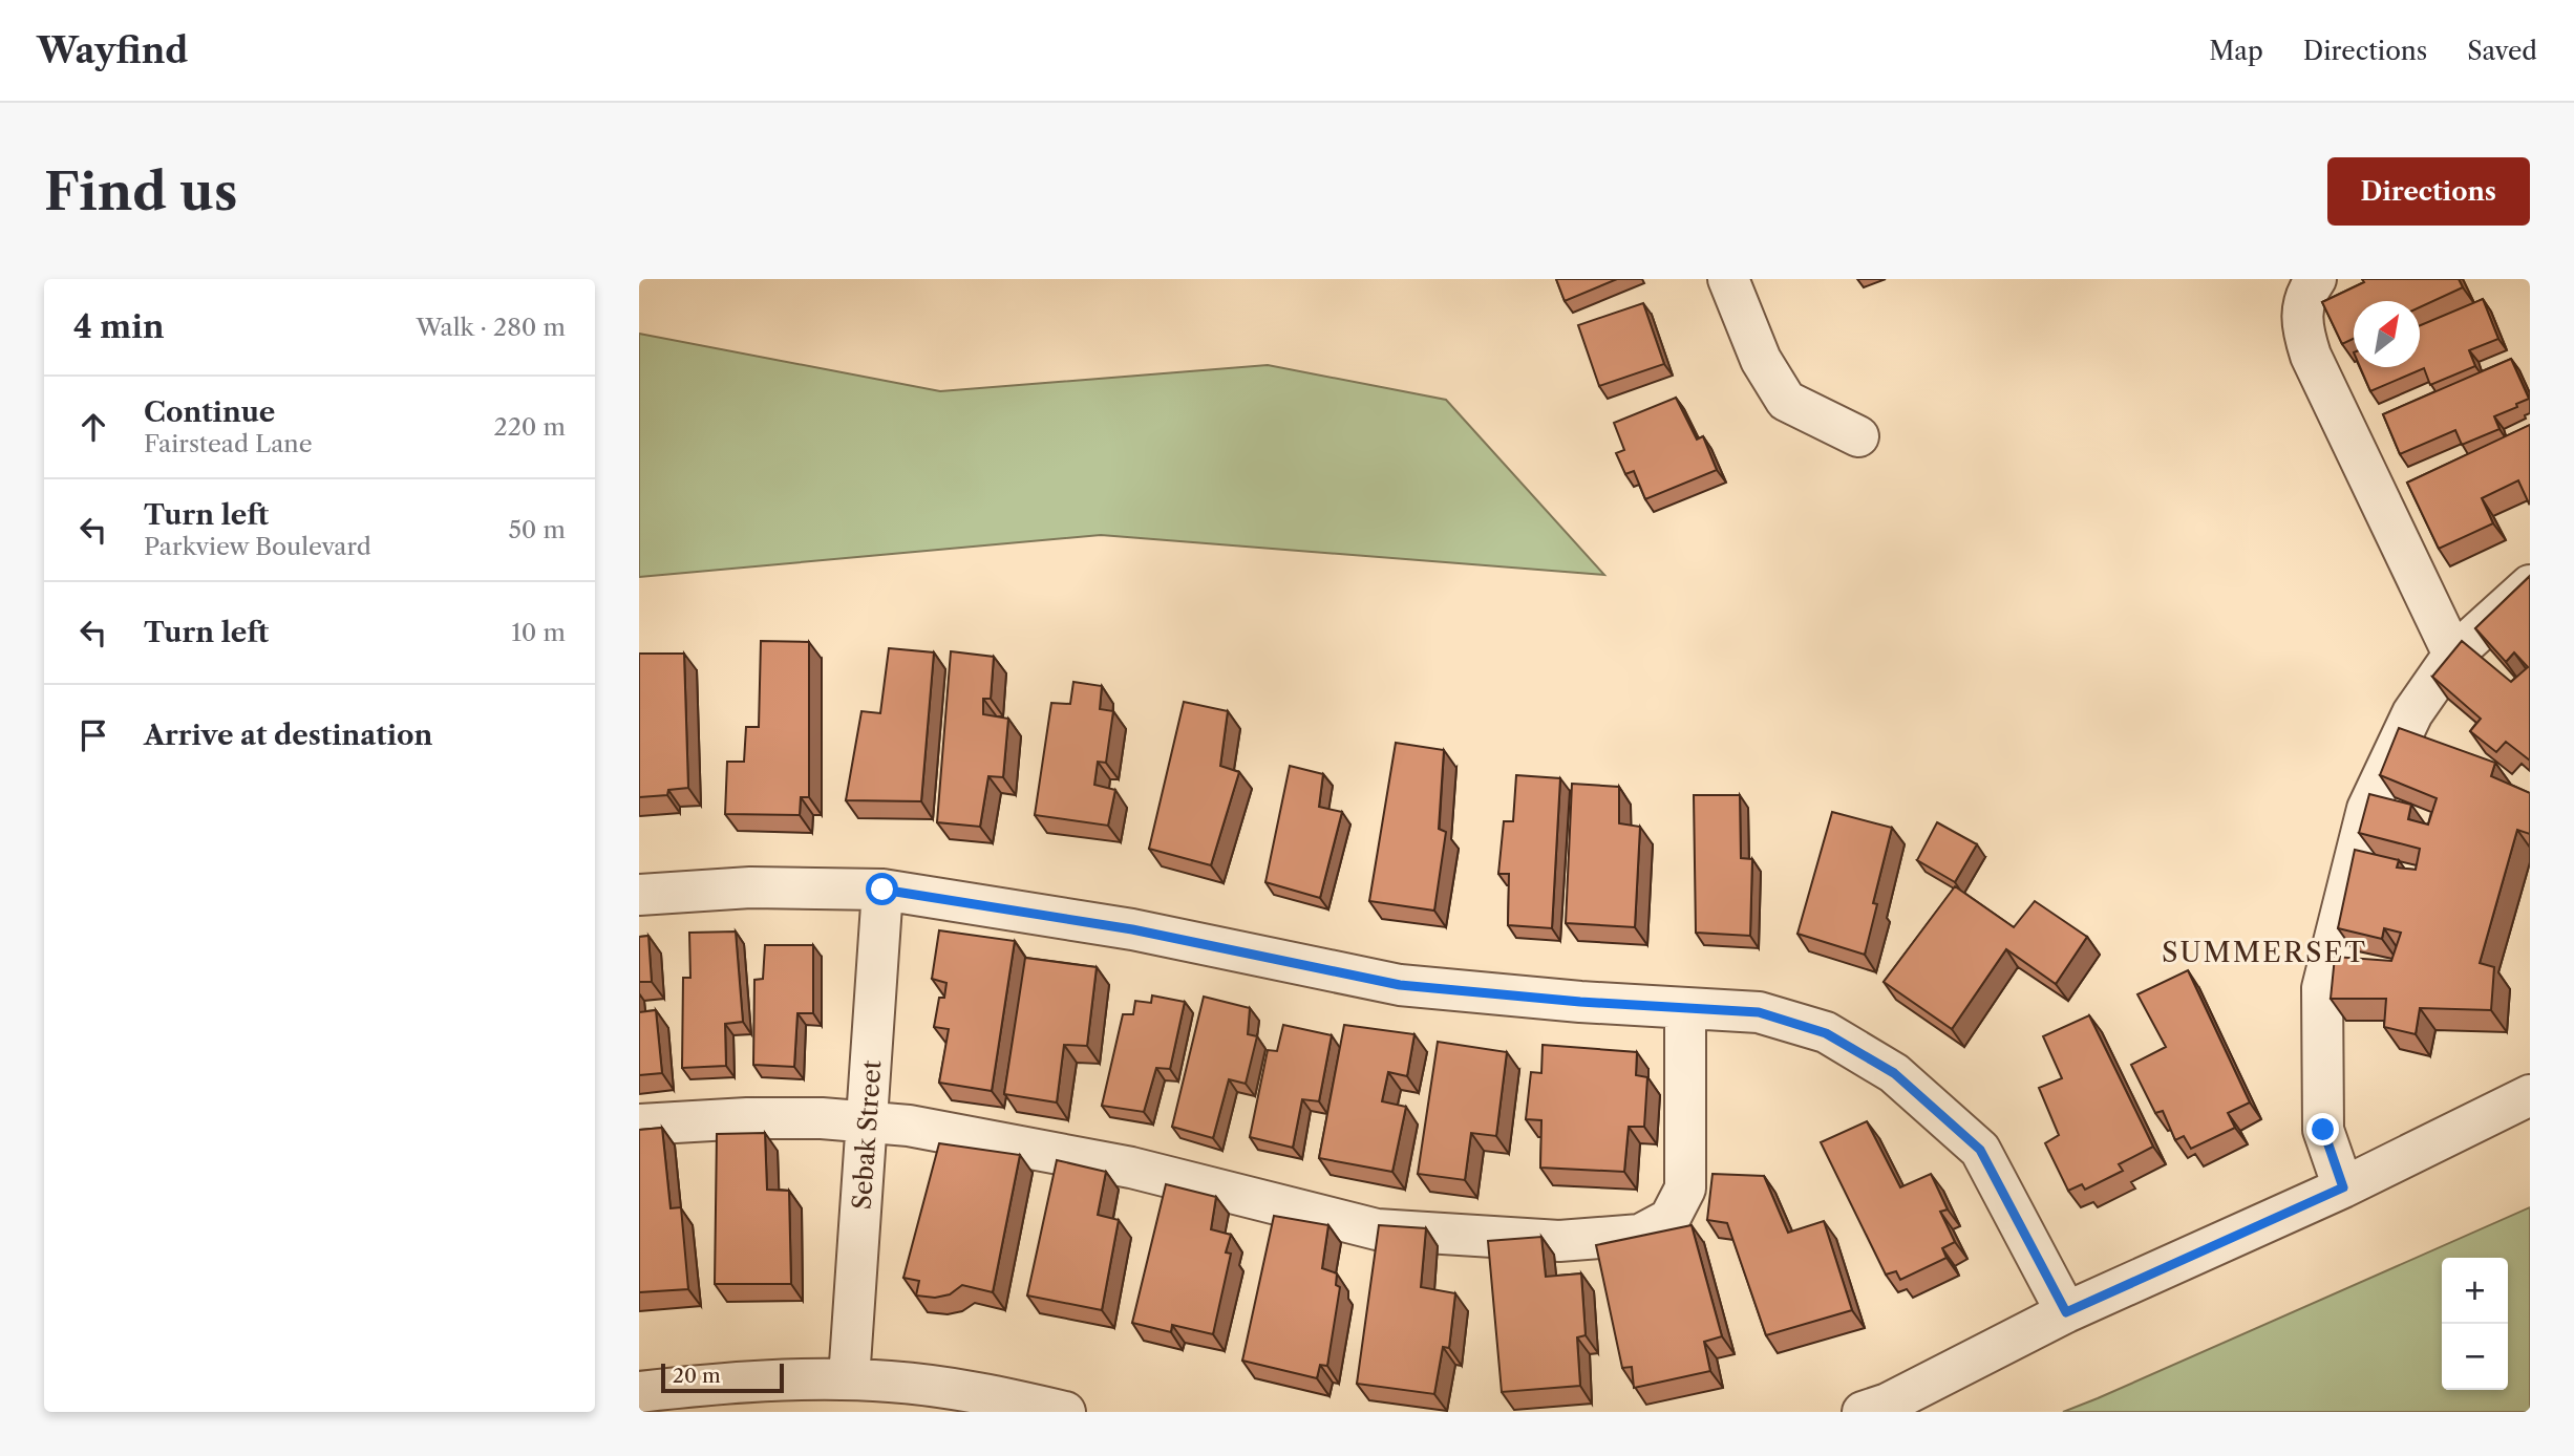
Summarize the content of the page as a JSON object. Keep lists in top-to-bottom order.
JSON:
{
  "streets": {
    "street": ["Sebak Street"]
  },
  "districts": ["SUMMERSET"],
  "scale_bar": "20 m",
  "north": "top right",
  "page": {
    "header": "Wayfind",
    "nav": ["Map", "Directions", "Saved"],
    "buttons": "Directions",
    "title": "Find us",
    "heading": ["4 min", "Walk · 280 m"],
    "list": [
      ["Continue", "Fairstead Lane", "220 m"],
      ["Turn left", "Parkview Boulevard", "50 m"],
      ["Turn left", "10 m"],
      "Arrive at destination"
    ],
    "map_buttons": ["+", "−"],
    "scale": "20 m"
  }
}
